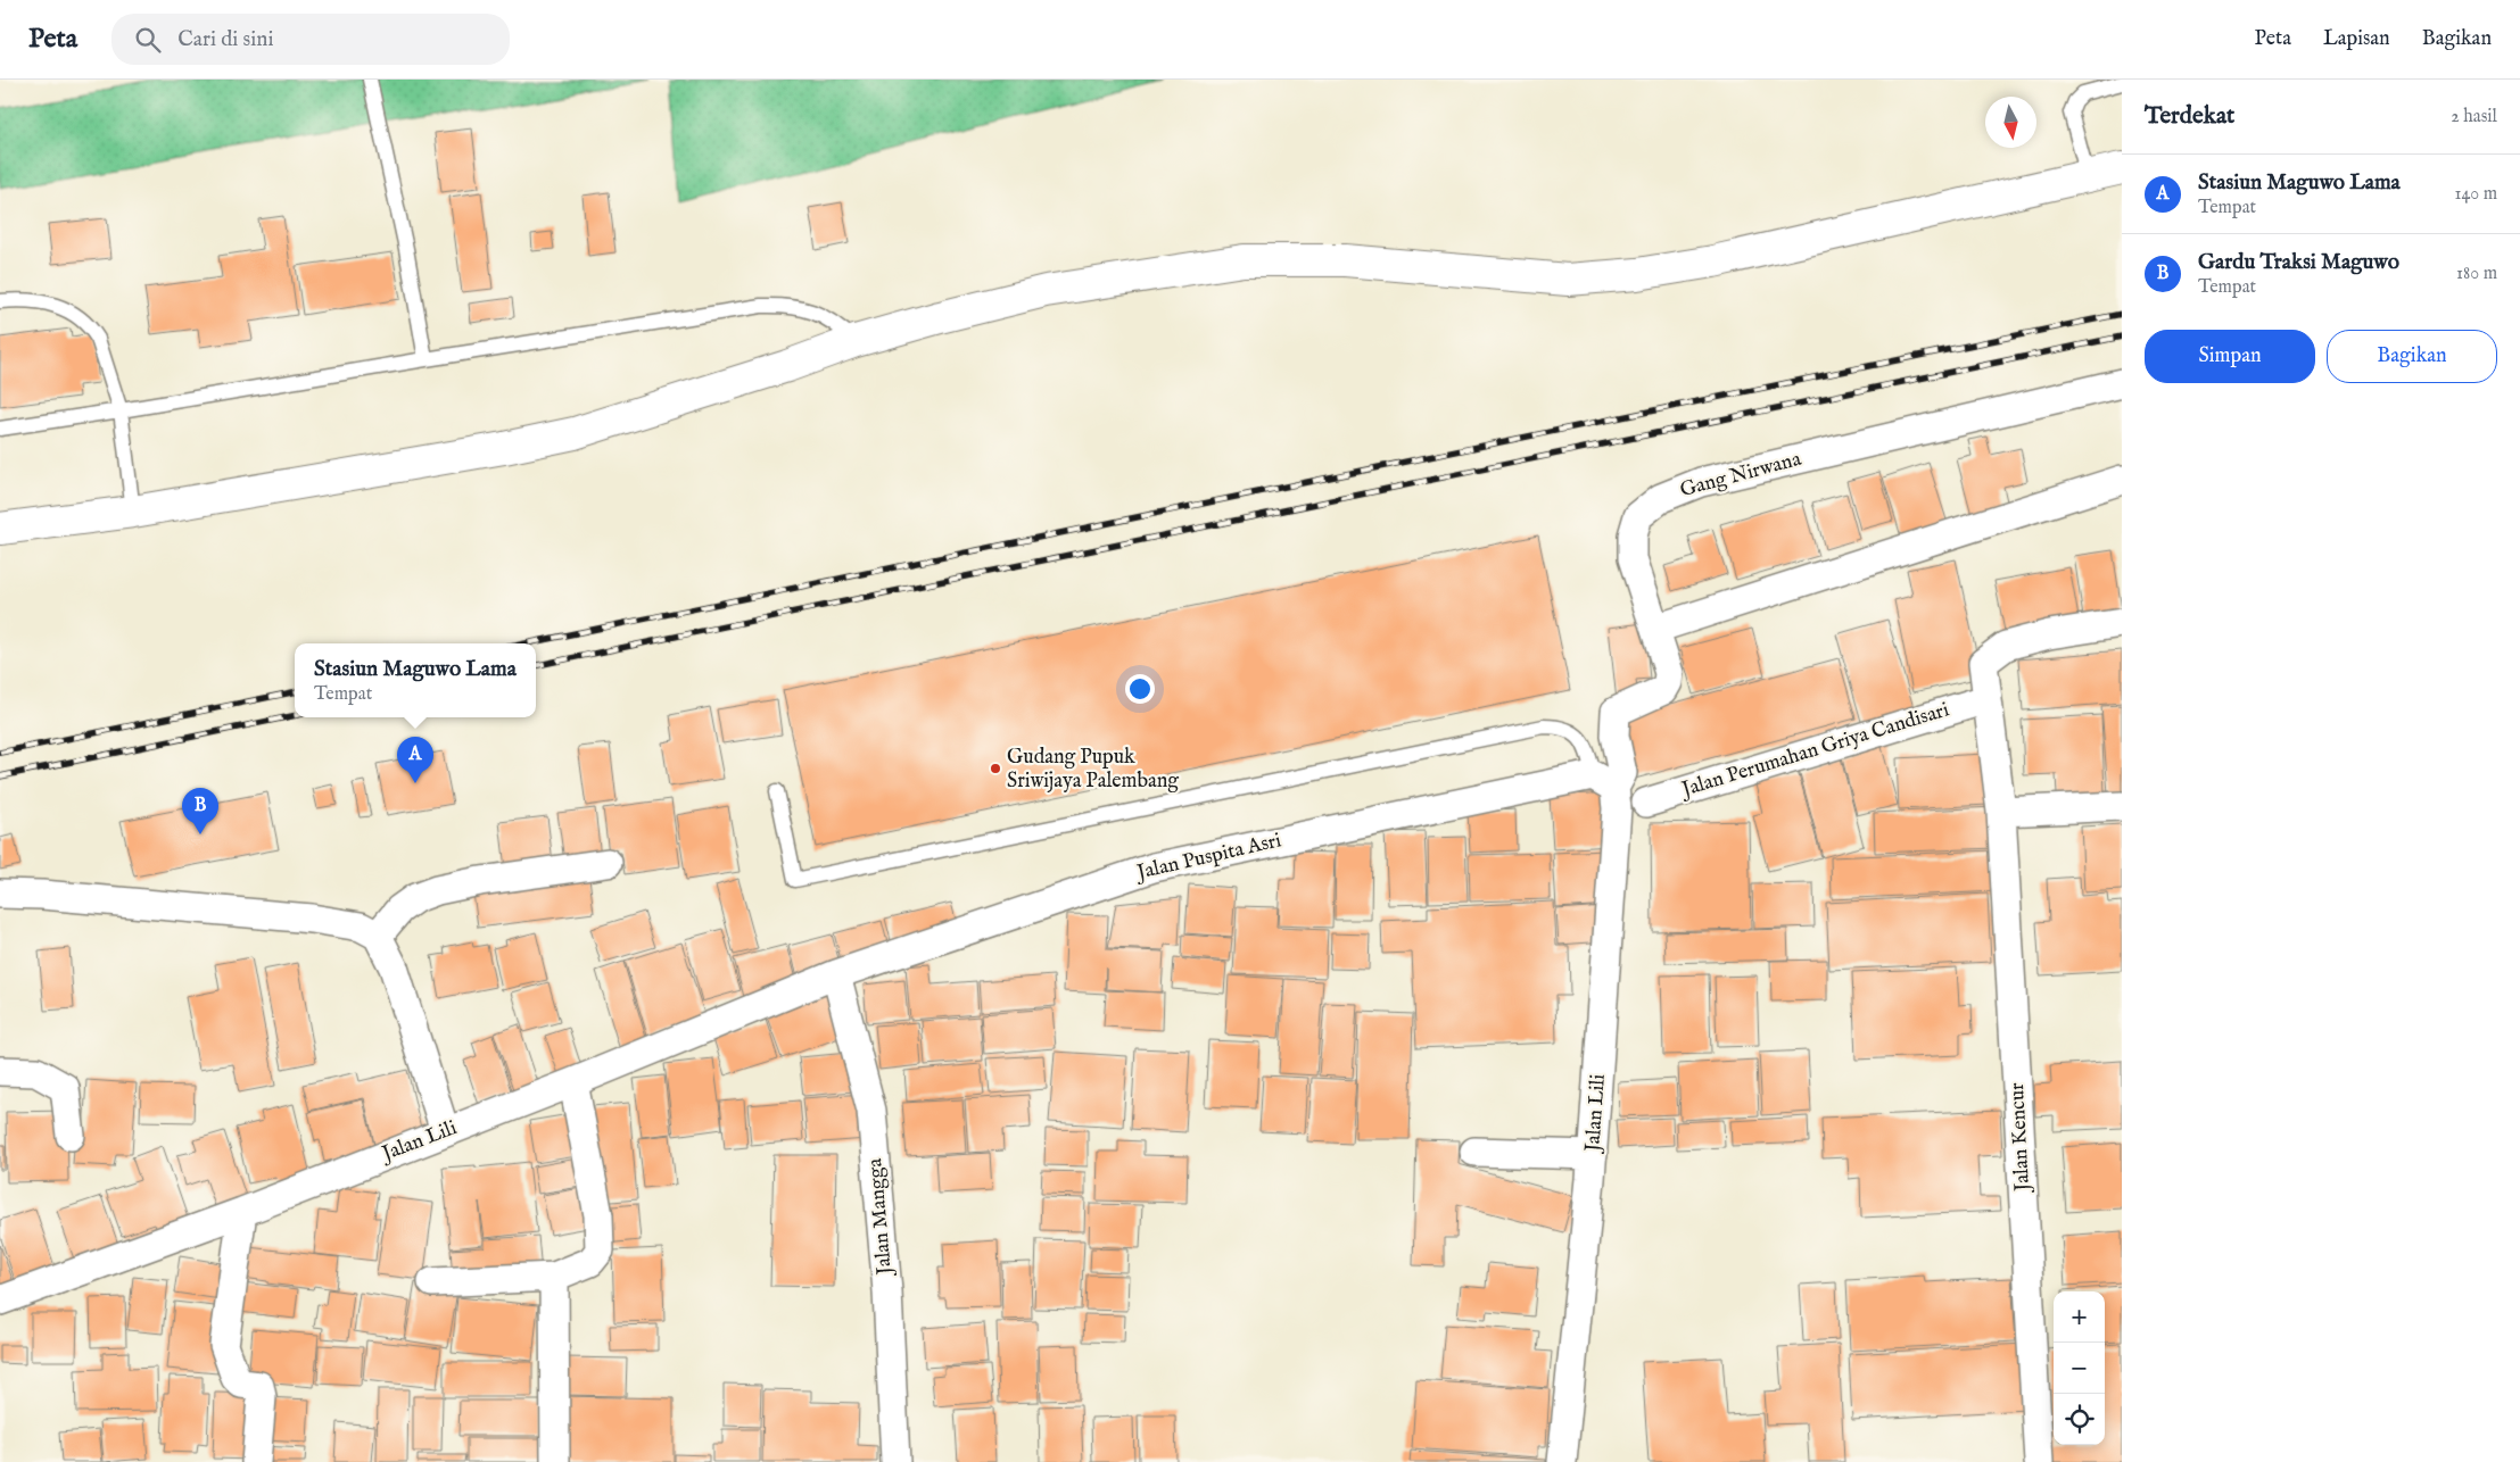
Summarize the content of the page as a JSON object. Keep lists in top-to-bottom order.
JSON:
{
  "streets": {
    "street": [
      "Gang Nirwana",
      "Jalan Perumahan Griya Candisari",
      "Jalan Puspita Asri",
      "Jalan Lili",
      "Jalan Kencur",
      "Jalan Mangga"
    ]
  },
  "crossings": [
    ["Gang Nirwana", "Jalan Puspita Asri"],
    ["Gang Nirwana", "Jalan Lili"],
    ["Jalan Puspita Asri", "Jalan Lili"],
    ["Jalan Puspita Asri", "Jalan Mangga"],
    ["Jalan Lili", "Jalan Mangga"]
  ],
  "places": ["Gudang Pupuk Sriwijaya Palembang"],
  "north": "bottom",
  "page": {
    "header": "Peta",
    "search": "Cari di sini",
    "nav": ["Peta", "Lapisan", "Bagikan"],
    "heading": ["Terdekat", "2 hasil"],
    "list": [
      {
        "mark": "A",
        "name": "Stasiun Maguwo Lama",
        "note": "Tempat",
        "value": "140 m"
      },
      {
        "mark": "B",
        "name": "Gardu Traksi Maguwo",
        "note": "Tempat",
        "value": "180 m"
      }
    ],
    "buttons": ["Simpan", "Bagikan"],
    "popup": ["Stasiun Maguwo Lama", "Tempat"],
    "pins": ["A", "B"],
    "map_buttons": ["+", "−"]
  }
}
